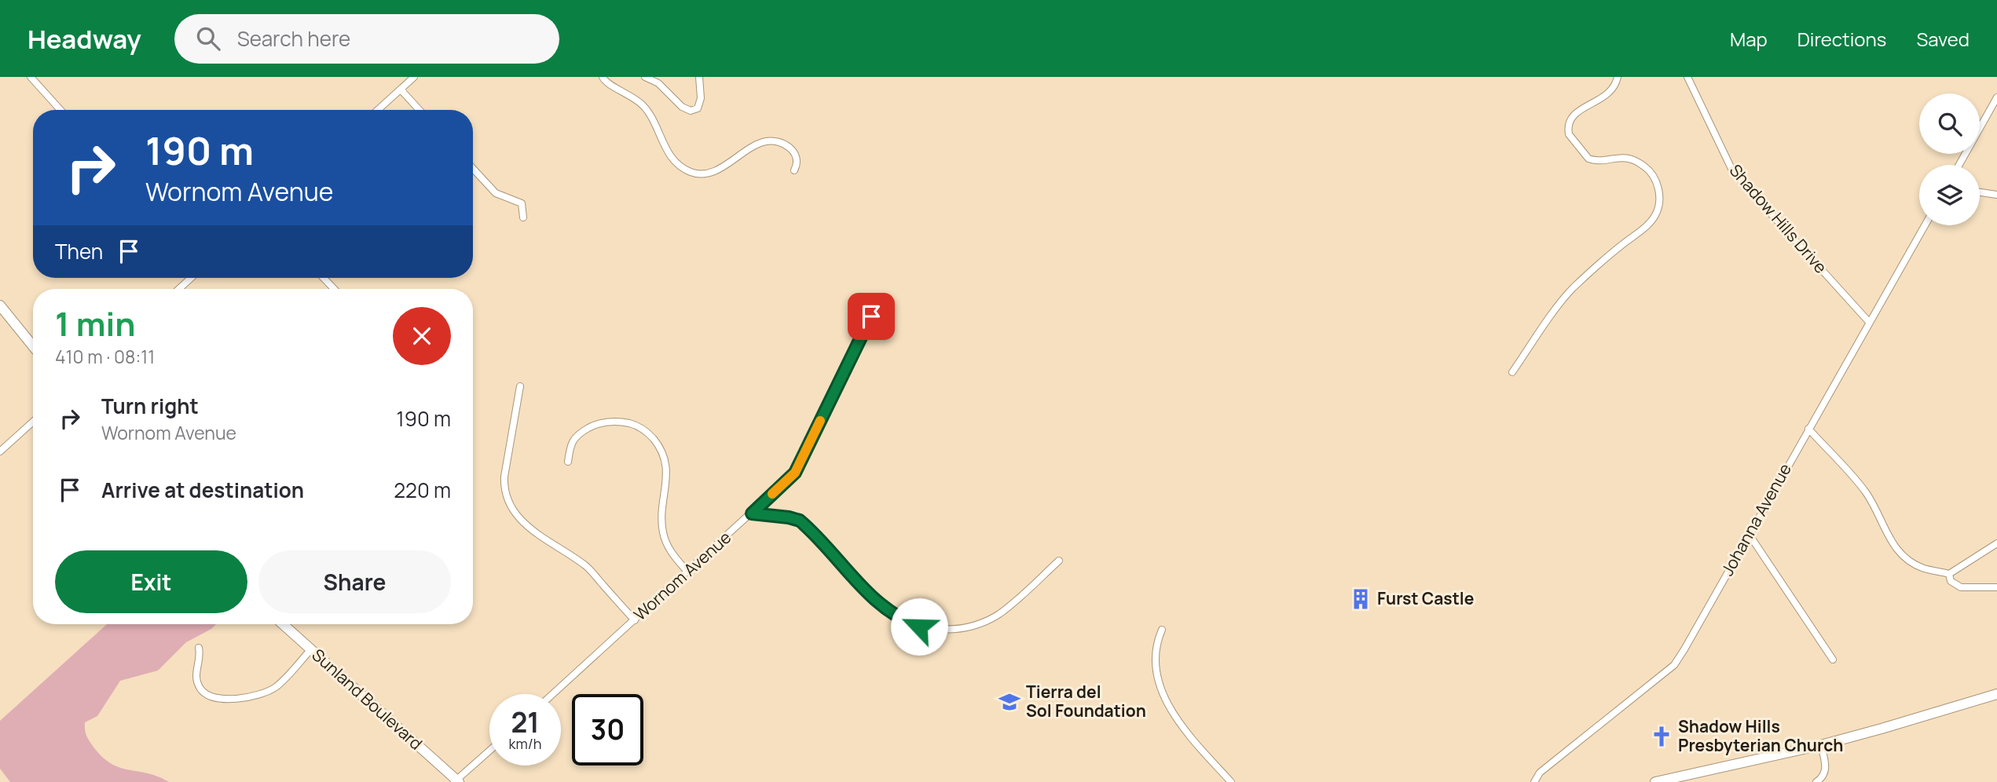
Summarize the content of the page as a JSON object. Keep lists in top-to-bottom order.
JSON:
{
  "streets": {
    "main road": ["Sunland Boulevard"],
    "street": ["Shadow Hills Drive", "Johanna Avenue", "Wornom Avenue"]
  },
  "crossings": [
    ["Shadow Hills Drive", "Johanna Avenue"]
  ],
  "places": {
    "building": ["Furst Castle"],
    "school or university": ["Tierra del Sol Foundation"],
    "church": ["Shadow Hills Presbyterian Church"]
  },
  "page": {
    "header": "Headway",
    "search": "Search here",
    "nav": ["Map", "Directions", "Saved"],
    "turn": ["190 m", "Wornom Avenue"],
    "then": "Then",
    "heading": ["1 min", "410 m · 08:11"],
    "list": [
      {
        "name": "Turn right",
        "note": "Wornom Avenue",
        "value": "190 m"
      },
      {
        "name": "Arrive at destination",
        "value": "220 m"
      }
    ],
    "buttons": ["Exit", "Share"],
    "speed": "21 km/h",
    "limit": "30"
  }
}
